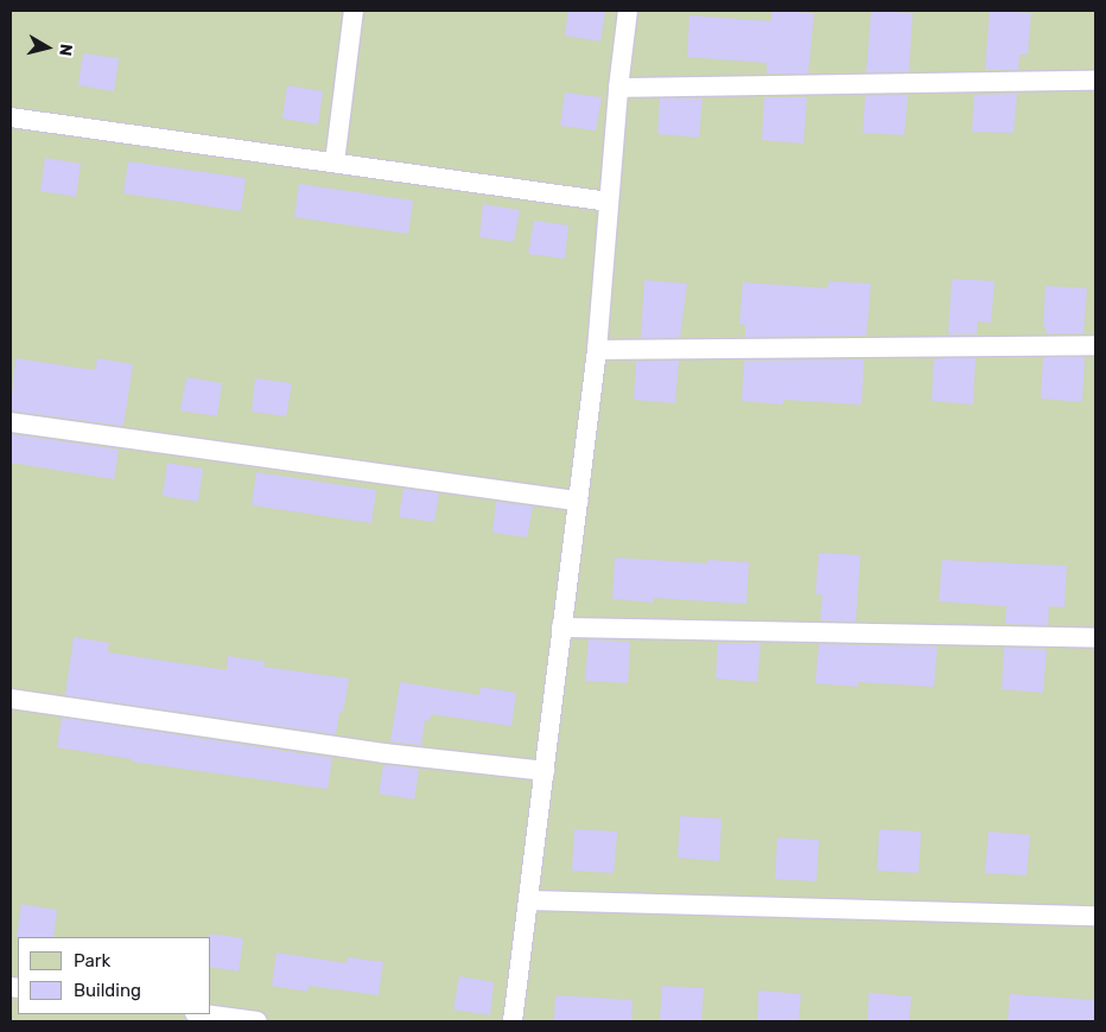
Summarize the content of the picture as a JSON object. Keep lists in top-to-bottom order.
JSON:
{
  "legend": ["Park", "Building"],
  "north": "right"
}
